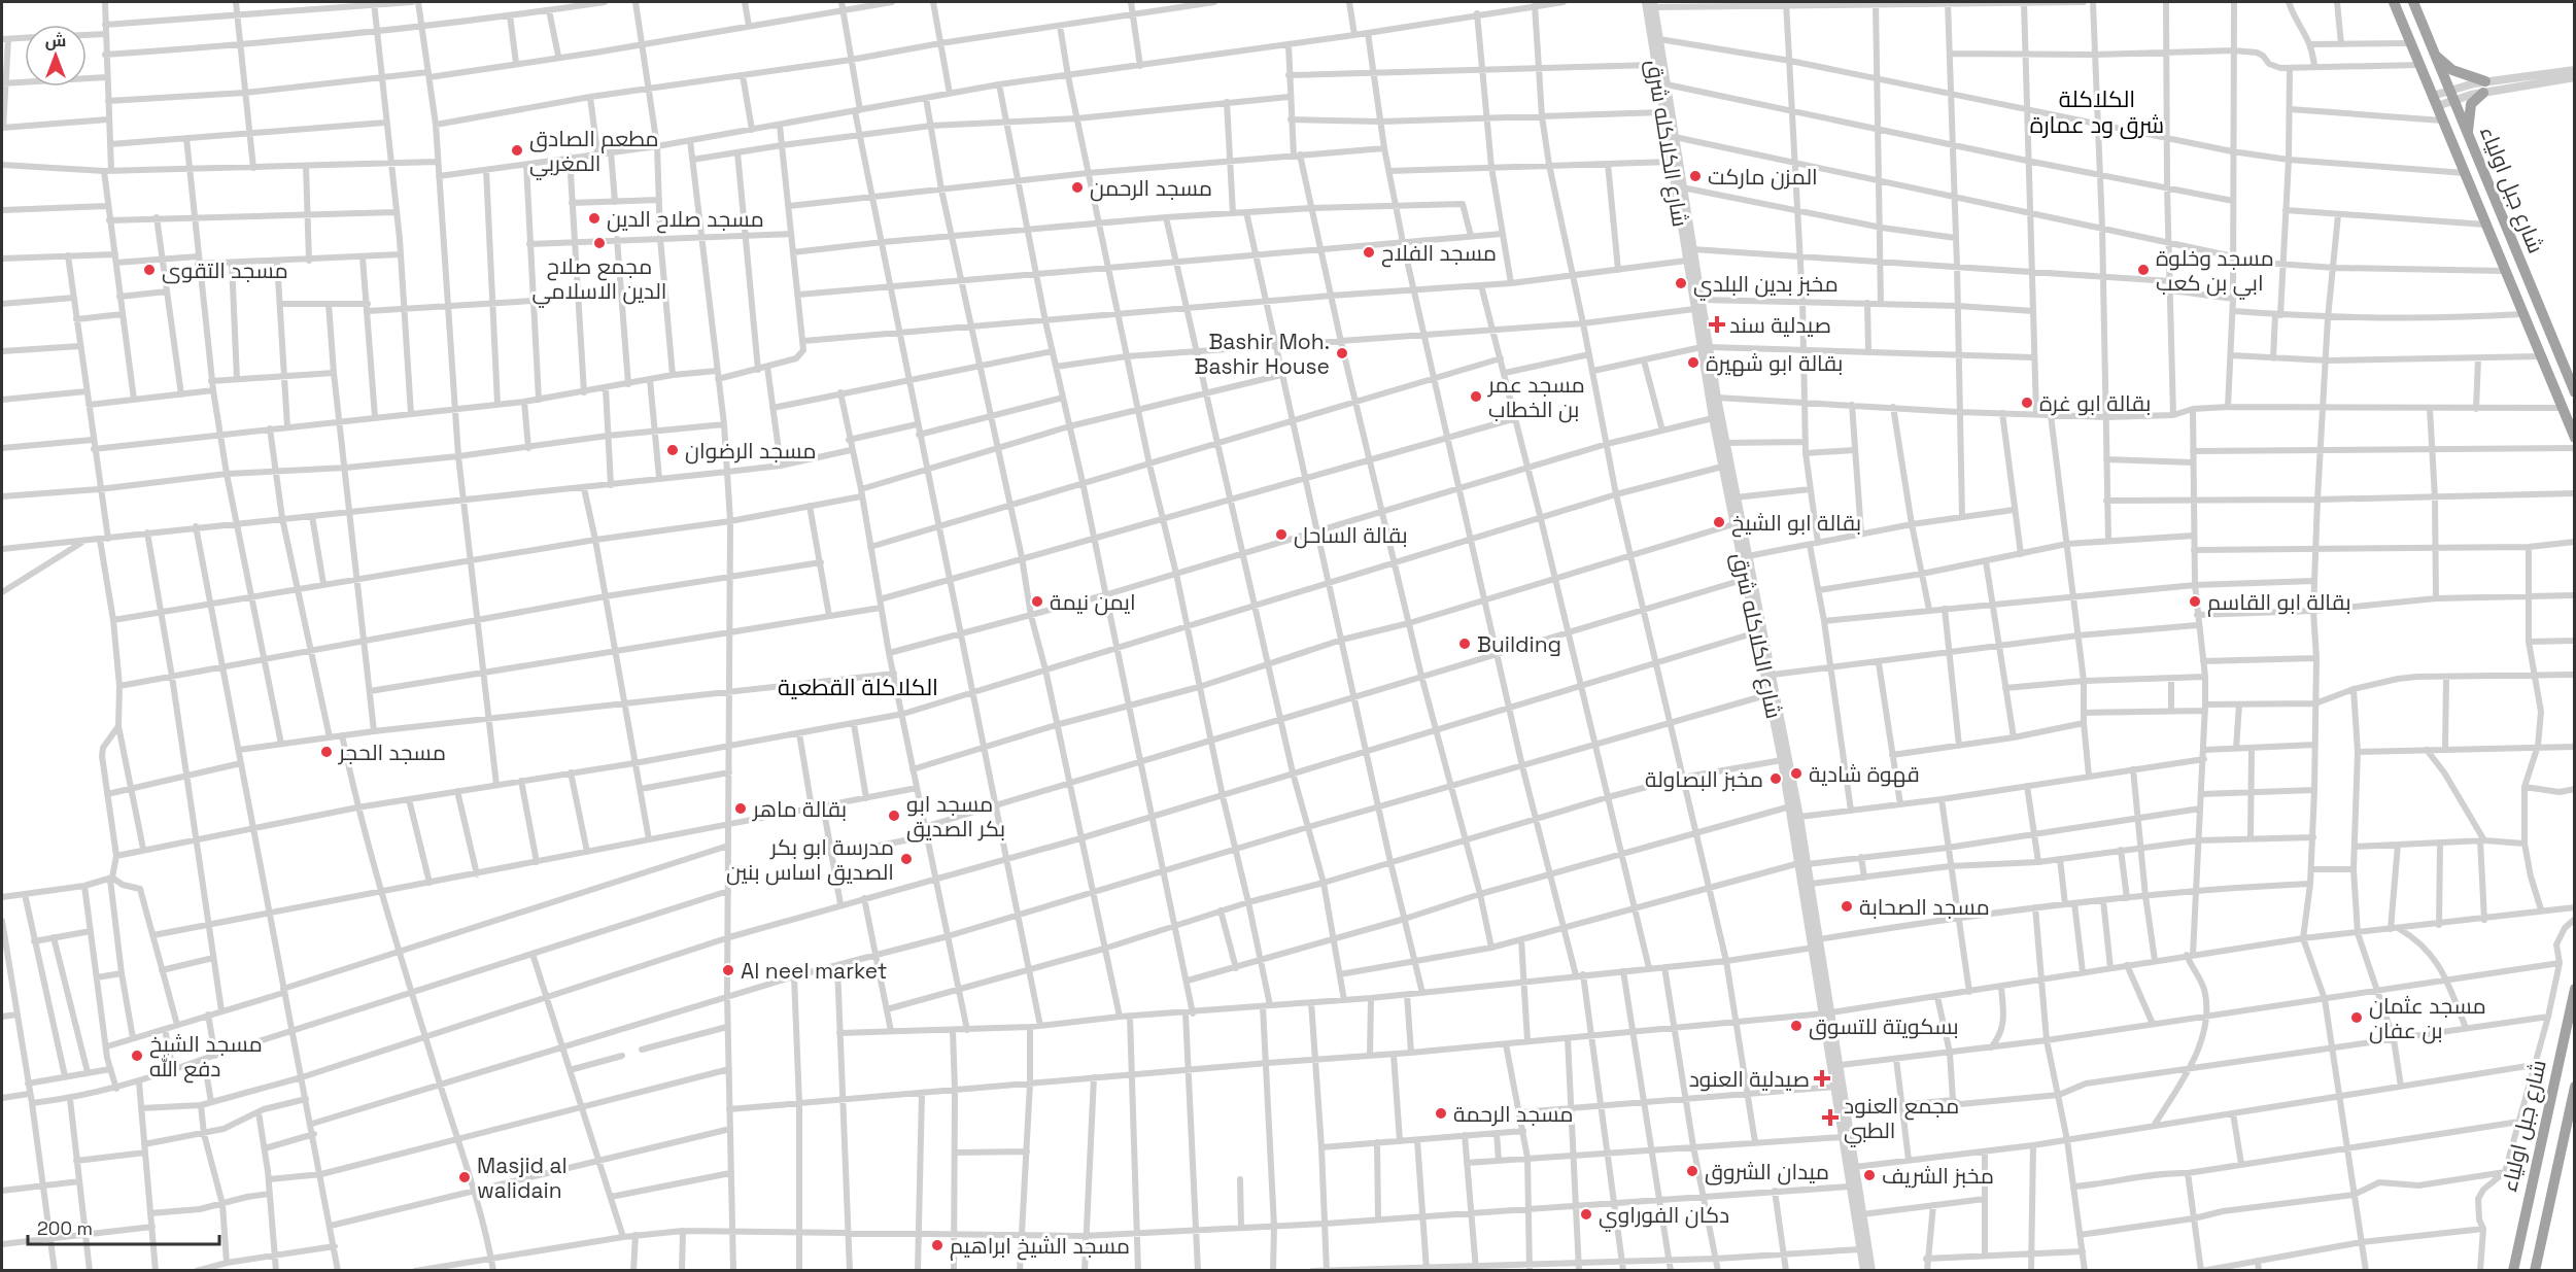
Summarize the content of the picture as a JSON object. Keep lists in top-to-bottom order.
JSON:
{
  "streets": {
    "highway": ["شارع جبل اولياء"],
    "street": ["شارع الكلاكله شرق"]
  },
  "districts": ["الكلاكلة شرق ود عمارة", "الكلاكلة القطعية"],
  "places": {
    "other": [
      "مطعم الصادق المغربي",
      "المزن ماركت",
      "مسجد الرحمن",
      "مسجد صلاح الدين",
      "مجمع صلاح الدين الاسلامي",
      "مسجد الفلاح",
      "مسجد التقوى",
      "مسجد وخلوة ابي بن كعب",
      "مخبز بدين البلدي",
      "Bashir Moh. Bashir House",
      "بقالة ابو شهيرة",
      "مسجد عمر بن الخطاب",
      "بقالة ابو غرة",
      "مسجد الرضوان",
      "بقالة ابو الشيخ",
      "بقالة الساحل",
      "ايمن نيمة",
      "بقالة ابو القاسم",
      "Building",
      "مسجد الحجر",
      "قهوة شادية",
      "مخبز البصاولة",
      "بقالة ماهر",
      "مسجد ابو بكر الصديق",
      "مدرسة ابو بكر الصديق اساس بنين",
      "مسجد الصحابة",
      "Al neel market",
      "مسجد عثمان بن عفان",
      "بسكويتة للتسوق",
      "مسجد الشيخ دفع الله",
      "مسجد الرحمة",
      "ميدان الشروق",
      "مخبز الشريف",
      "Masjid al walidain",
      "دكان الفوراوي",
      "مسجد الشيخ ابراهيم"
    ],
    "health": ["صيدلية سند", "صيدلية العنود", "مجمع العنود الطبي"]
  },
  "scale_bar": "200 m",
  "north": "top"
}
